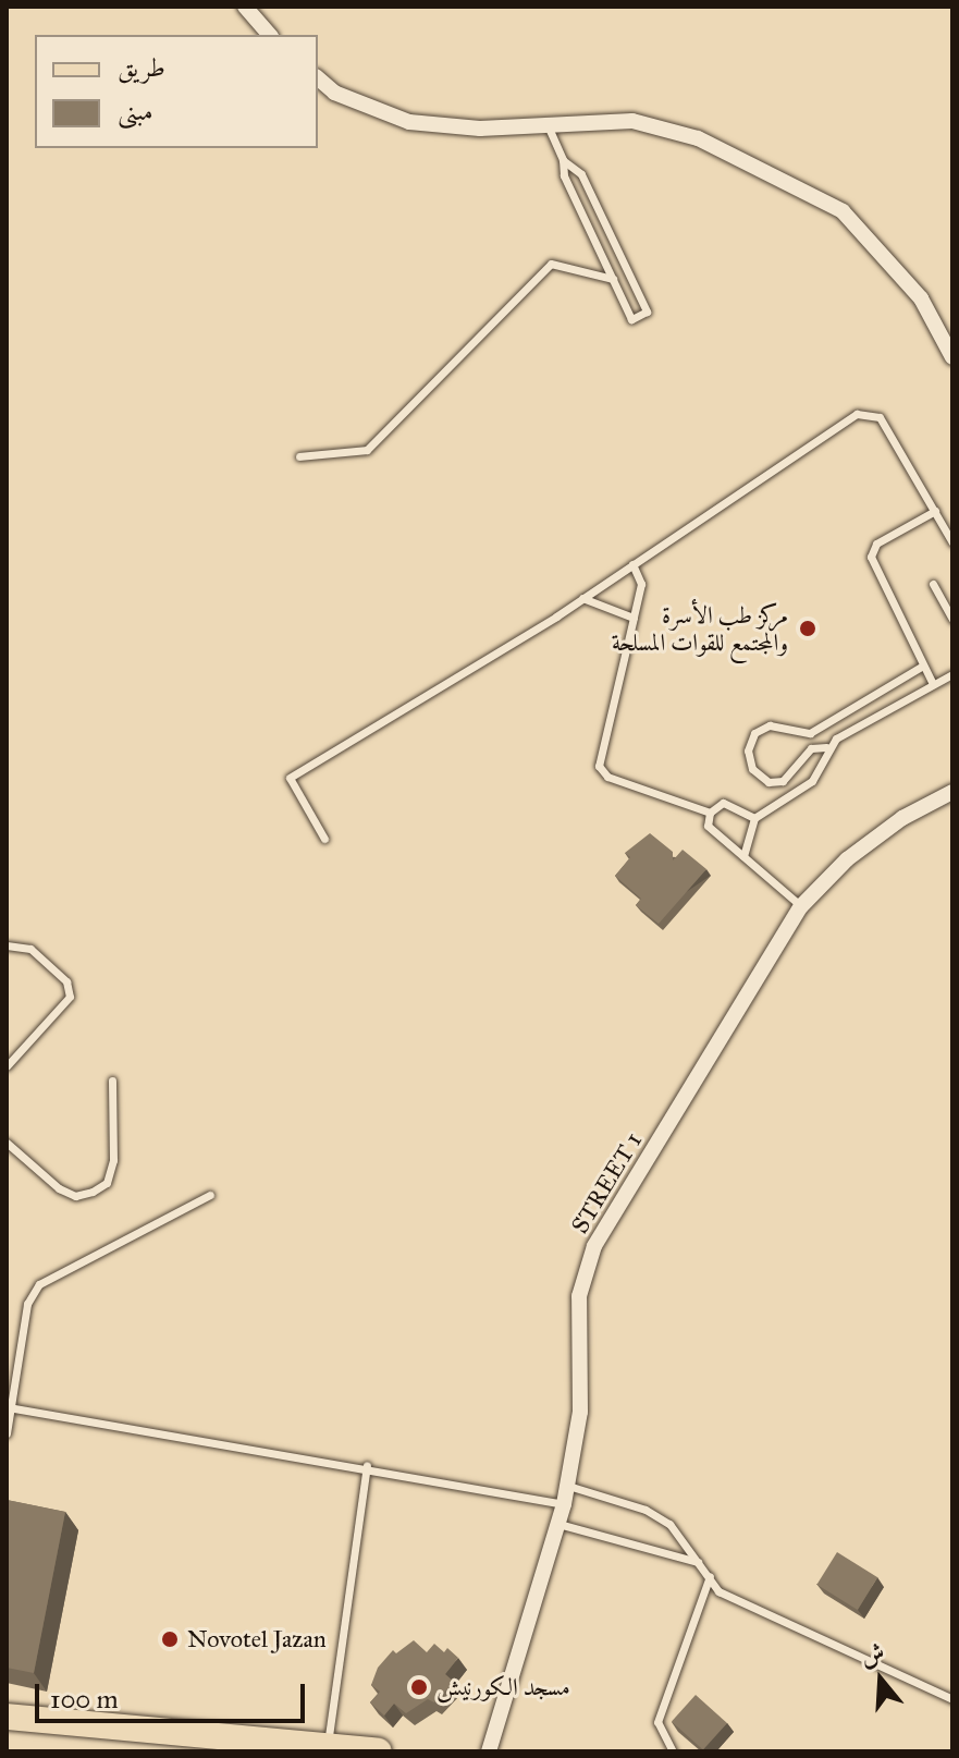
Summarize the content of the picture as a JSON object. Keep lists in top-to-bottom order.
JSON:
{
  "streets": {
    "street": ["STREET 1"]
  },
  "places": ["مركز طب الأسرة والمجتمع للقوات المسلحة", "Novotel Jazan", "مسجد الكورنيش"],
  "legend": ["طريق", "مبنى"],
  "scale_bar": "100 m",
  "north": "top"
}
